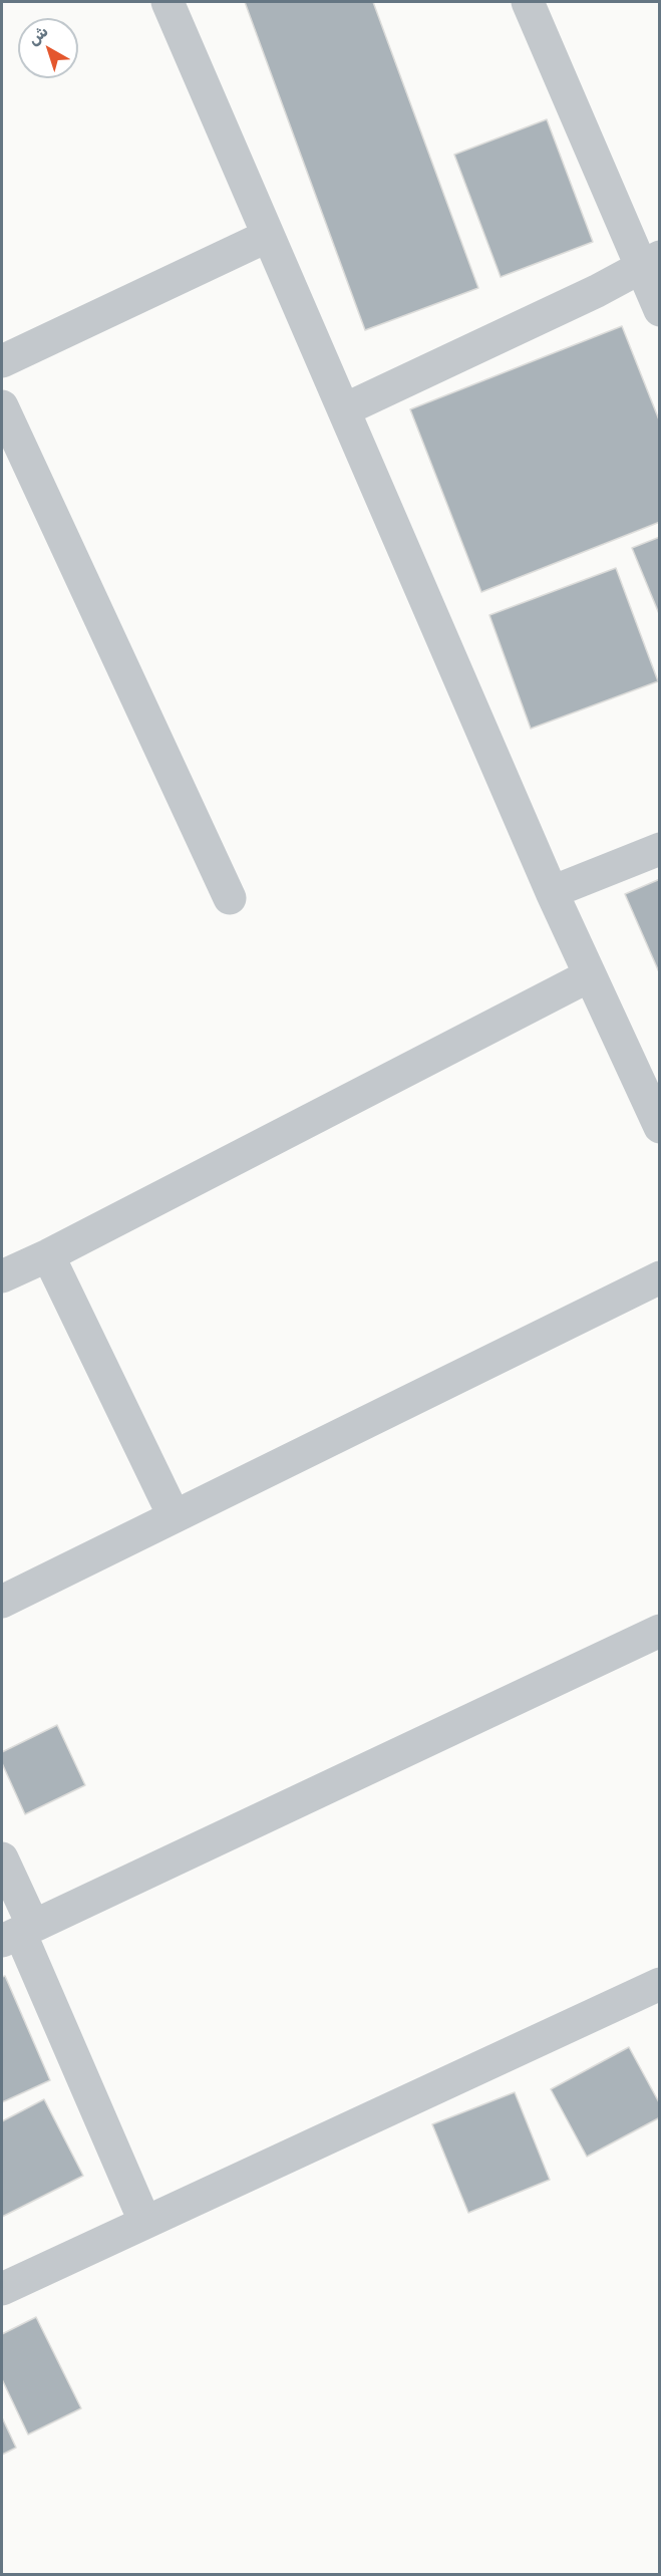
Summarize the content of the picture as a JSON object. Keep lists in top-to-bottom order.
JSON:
{
  "north": "top left"
}
